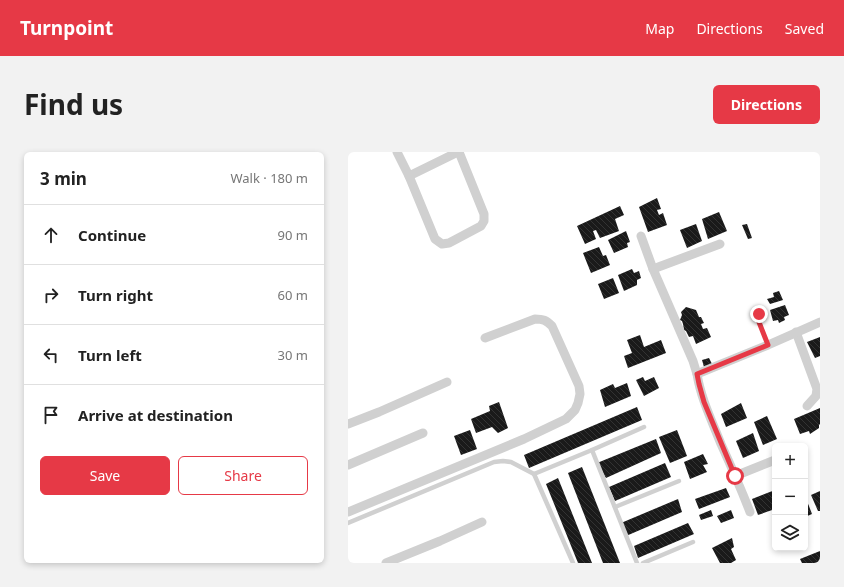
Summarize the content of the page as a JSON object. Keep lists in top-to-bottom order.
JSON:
{
  "page": {
    "header": "Turnpoint",
    "nav": ["Map", "Directions", "Saved"],
    "title": "Find us",
    "buttons": [
      "Directions",
      ["Save", "Share"]
    ],
    "heading": ["3 min", "Walk · 180 m"],
    "list": [
      ["Continue", "90 m"],
      ["Turn right", "60 m"],
      ["Turn left", "30 m"],
      "Arrive at destination"
    ],
    "map_buttons": ["+", "−"]
  }
}
